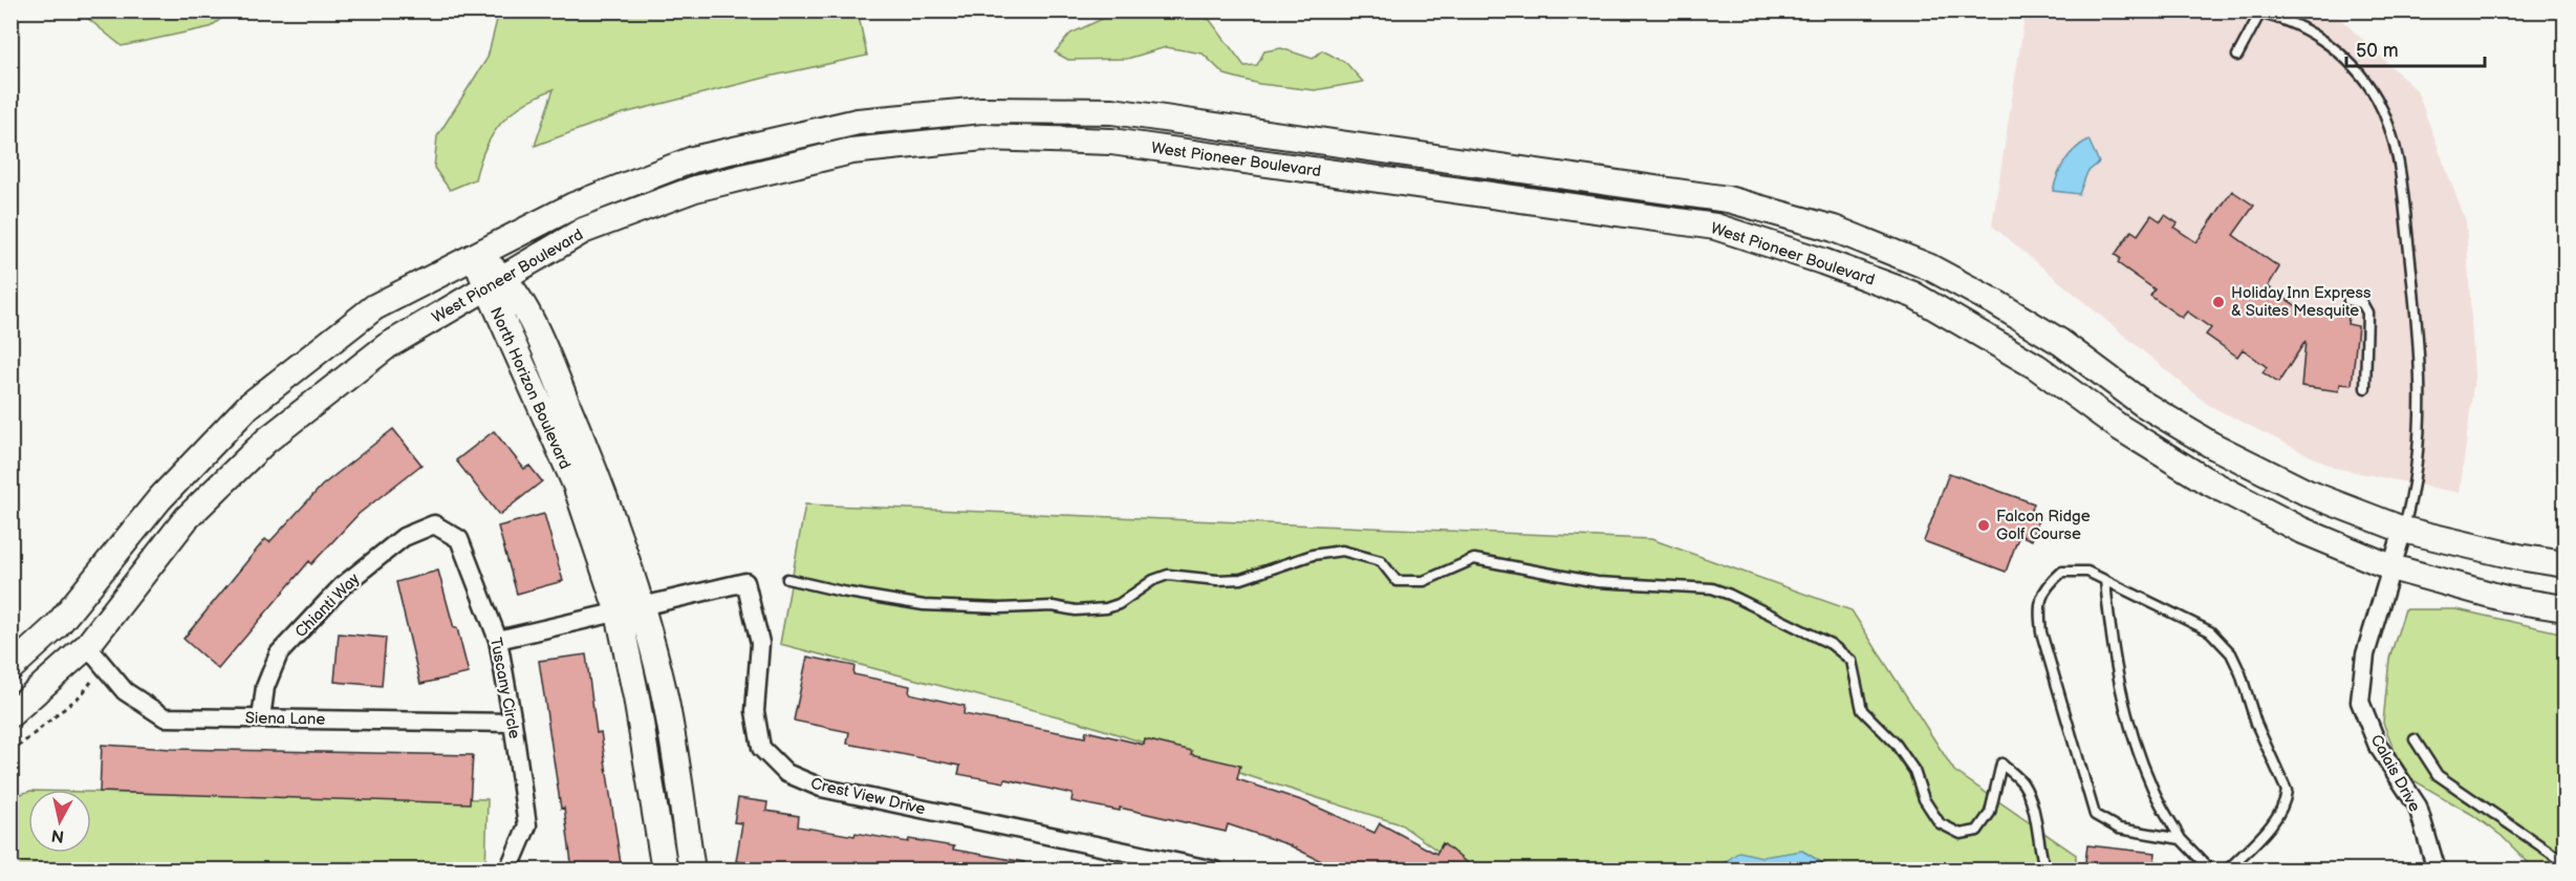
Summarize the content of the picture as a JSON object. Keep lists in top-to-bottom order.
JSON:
{
  "streets": {
    "main road": ["West Pioneer Boulevard", "North Horizon Boulevard"],
    "street": [
      "Chianti Way",
      "Tuscany Circle",
      "Siena Lane",
      "Calais Drive",
      "Crest View Drive"
    ]
  },
  "crossings": [
    ["West Pioneer Boulevard", "North Horizon Boulevard"],
    ["West Pioneer Boulevard", "Siena Lane"],
    ["West Pioneer Boulevard", "Calais Drive"],
    ["North Horizon Boulevard", "Crest View Drive"],
    ["Chianti Way", "Tuscany Circle"],
    ["Chianti Way", "Siena Lane"],
    ["Tuscany Circle", "Siena Lane"],
    ["Tuscany Circle", "Crest View Drive"]
  ],
  "places": ["Holiday Inn Express & Suites Mesquite", "Falcon Ridge Golf Course"],
  "scale_bar": "50 m",
  "north": "bottom"
}
